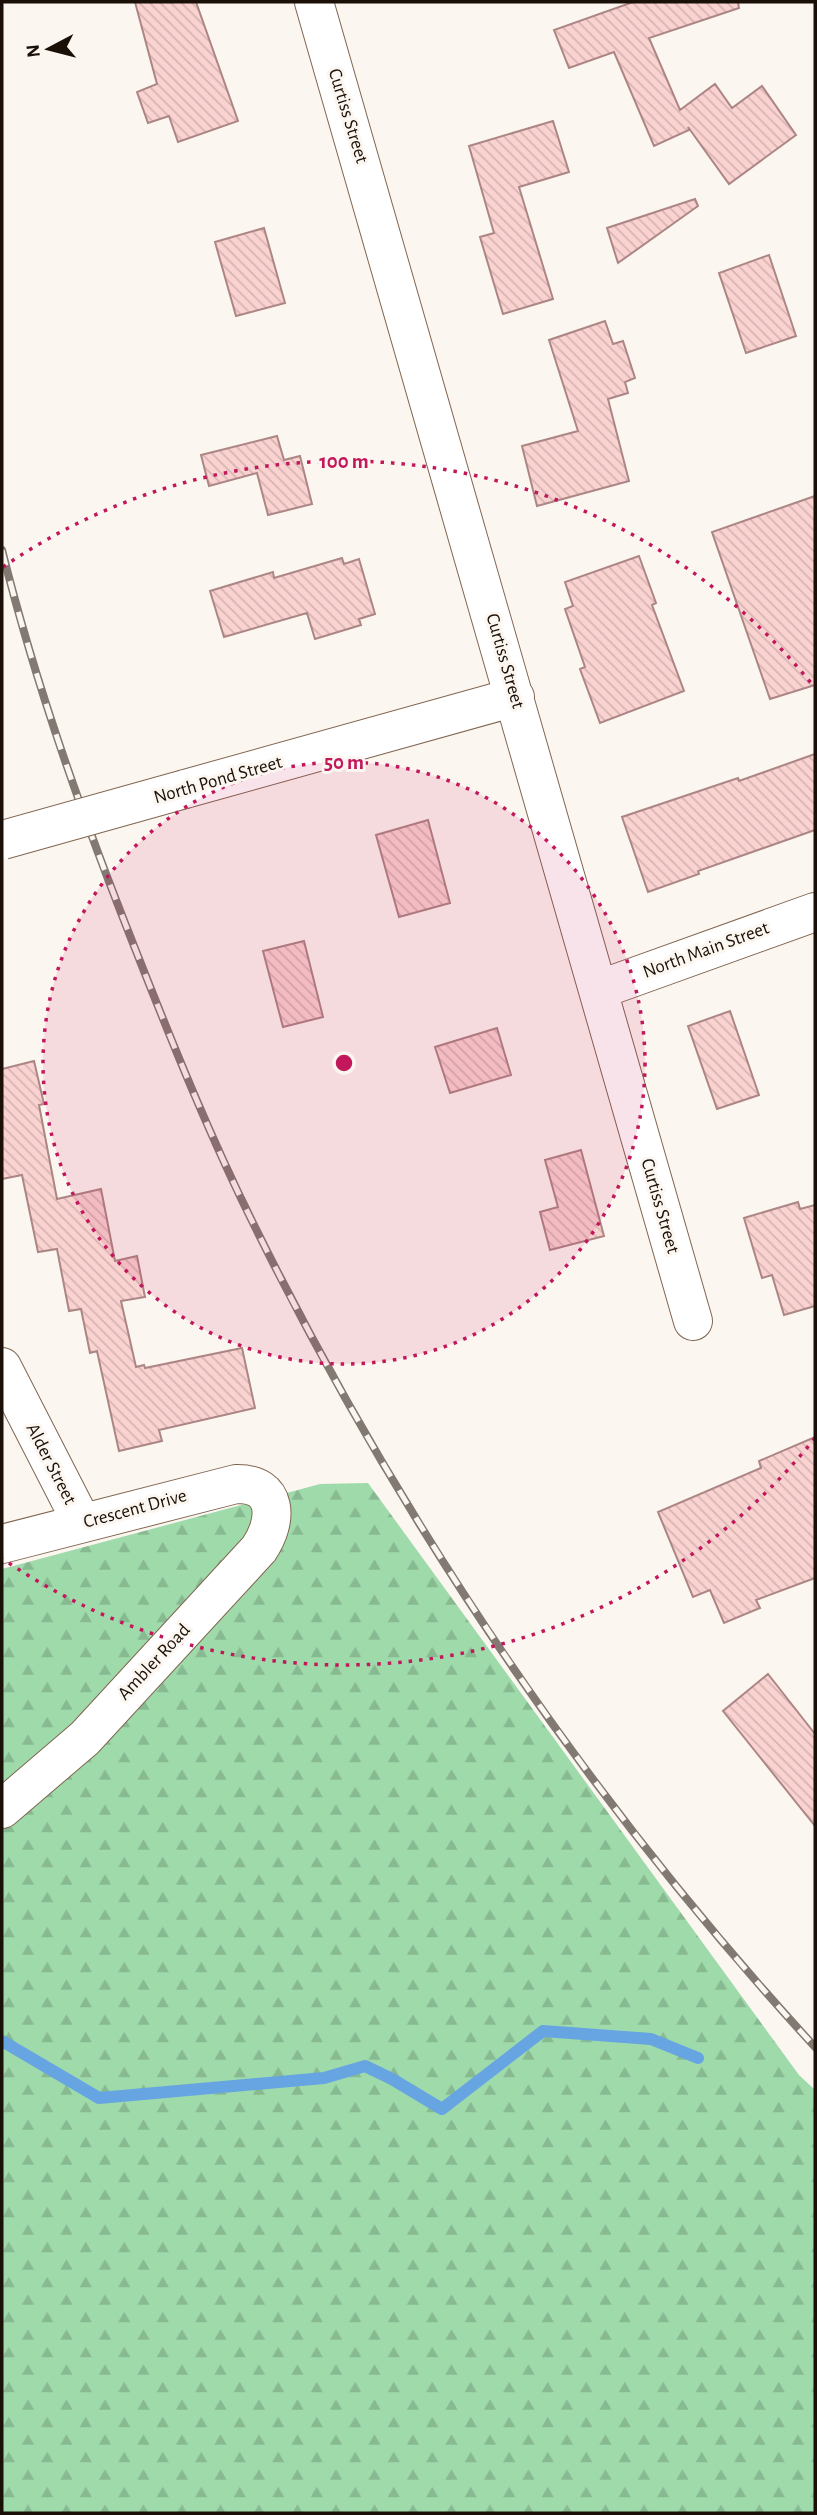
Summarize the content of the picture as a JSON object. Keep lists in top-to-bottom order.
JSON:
{
  "streets": {
    "street": [
      "Curtiss Street",
      "North Pond Street",
      "North Main Street",
      "Alder Street",
      "Crescent Drive",
      "Ambler Road"
    ]
  },
  "crossings": [
    ["Curtiss Street", "North Pond Street"],
    ["Curtiss Street", "North Main Street"],
    ["Alder Street", "Crescent Drive"],
    ["Crescent Drive", "Ambler Road"]
  ],
  "north": "left",
  "rings": ["100 m", "50 m"]
}
